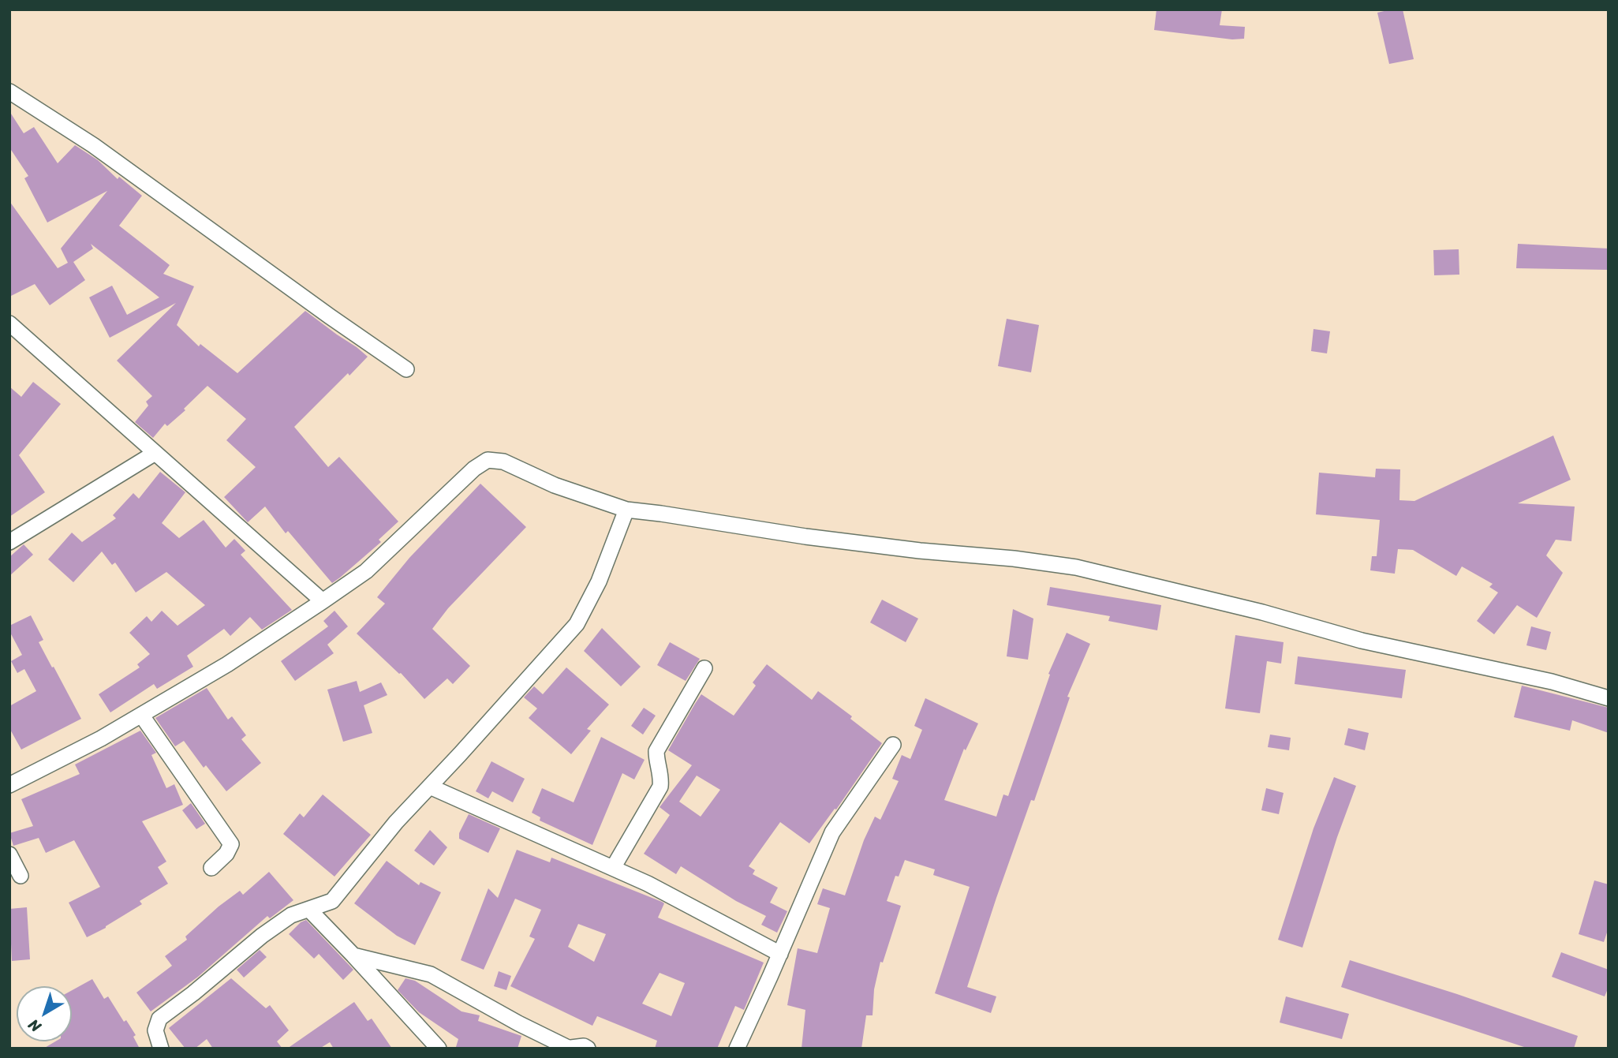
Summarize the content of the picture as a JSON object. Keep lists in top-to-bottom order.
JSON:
{
  "north": "bottom left"
}
